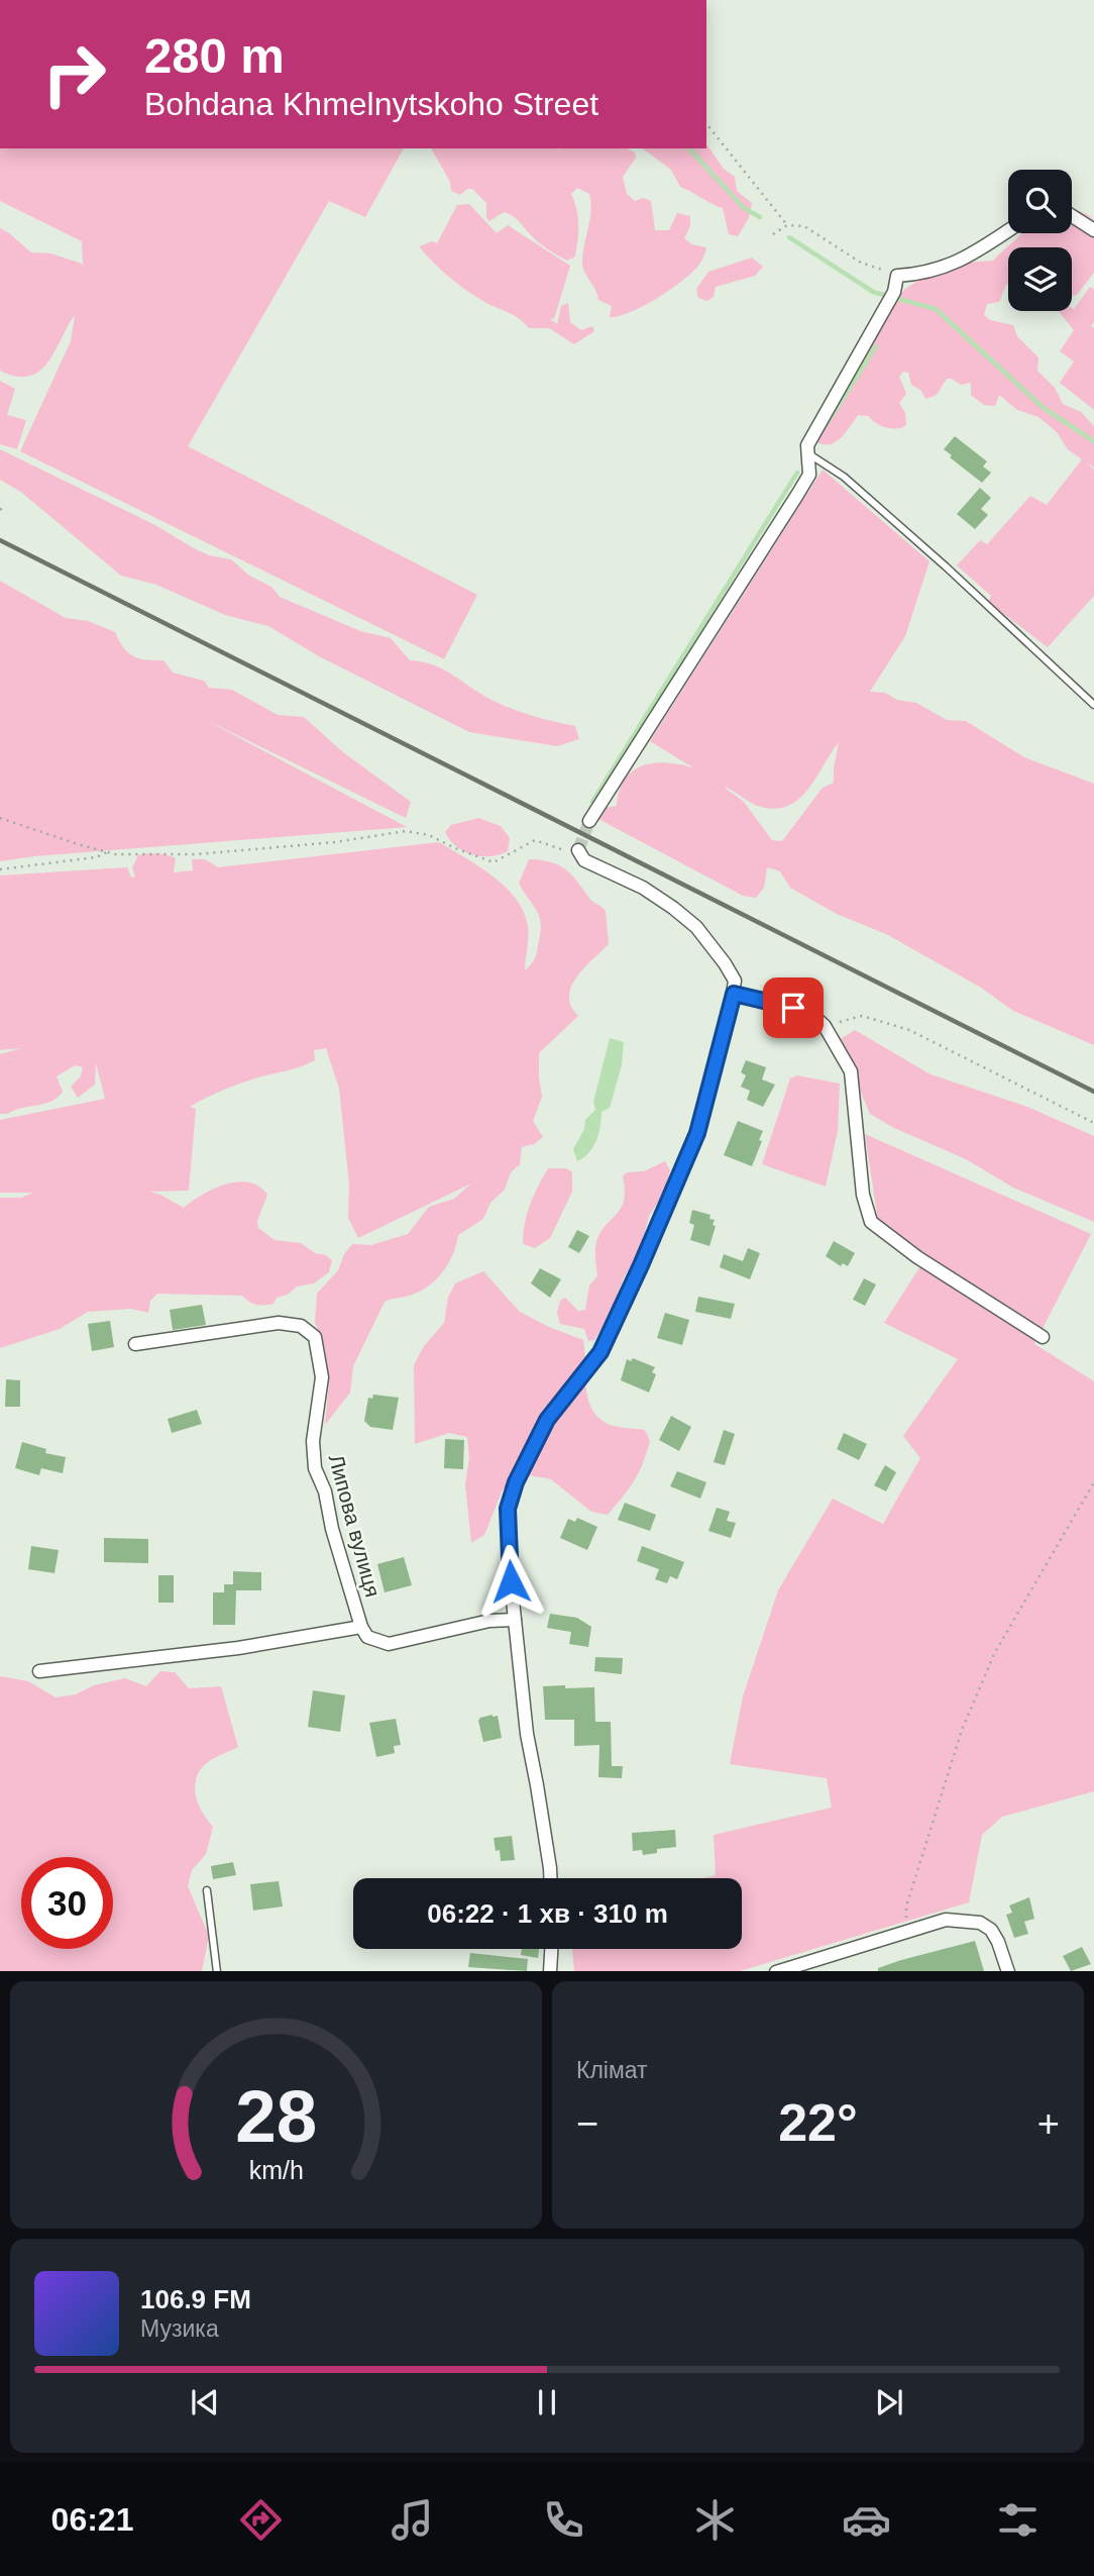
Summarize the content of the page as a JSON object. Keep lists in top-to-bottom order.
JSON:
{
  "streets": {
    "street": ["Липова вулиця"]
  },
  "page": {
    "turn": ["280 m", "Bohdana Khmelnytskoho Street"],
    "limit": "30",
    "trip": "06:22 · 1 хв · 310 m",
    "tile": "Клімат",
    "heat": ["−", "22°", "+"],
    "song": ["106.9 FM", "Музика"],
    "tabs": "06:21",
    "gauge": ["28", "km/h"]
  }
}
